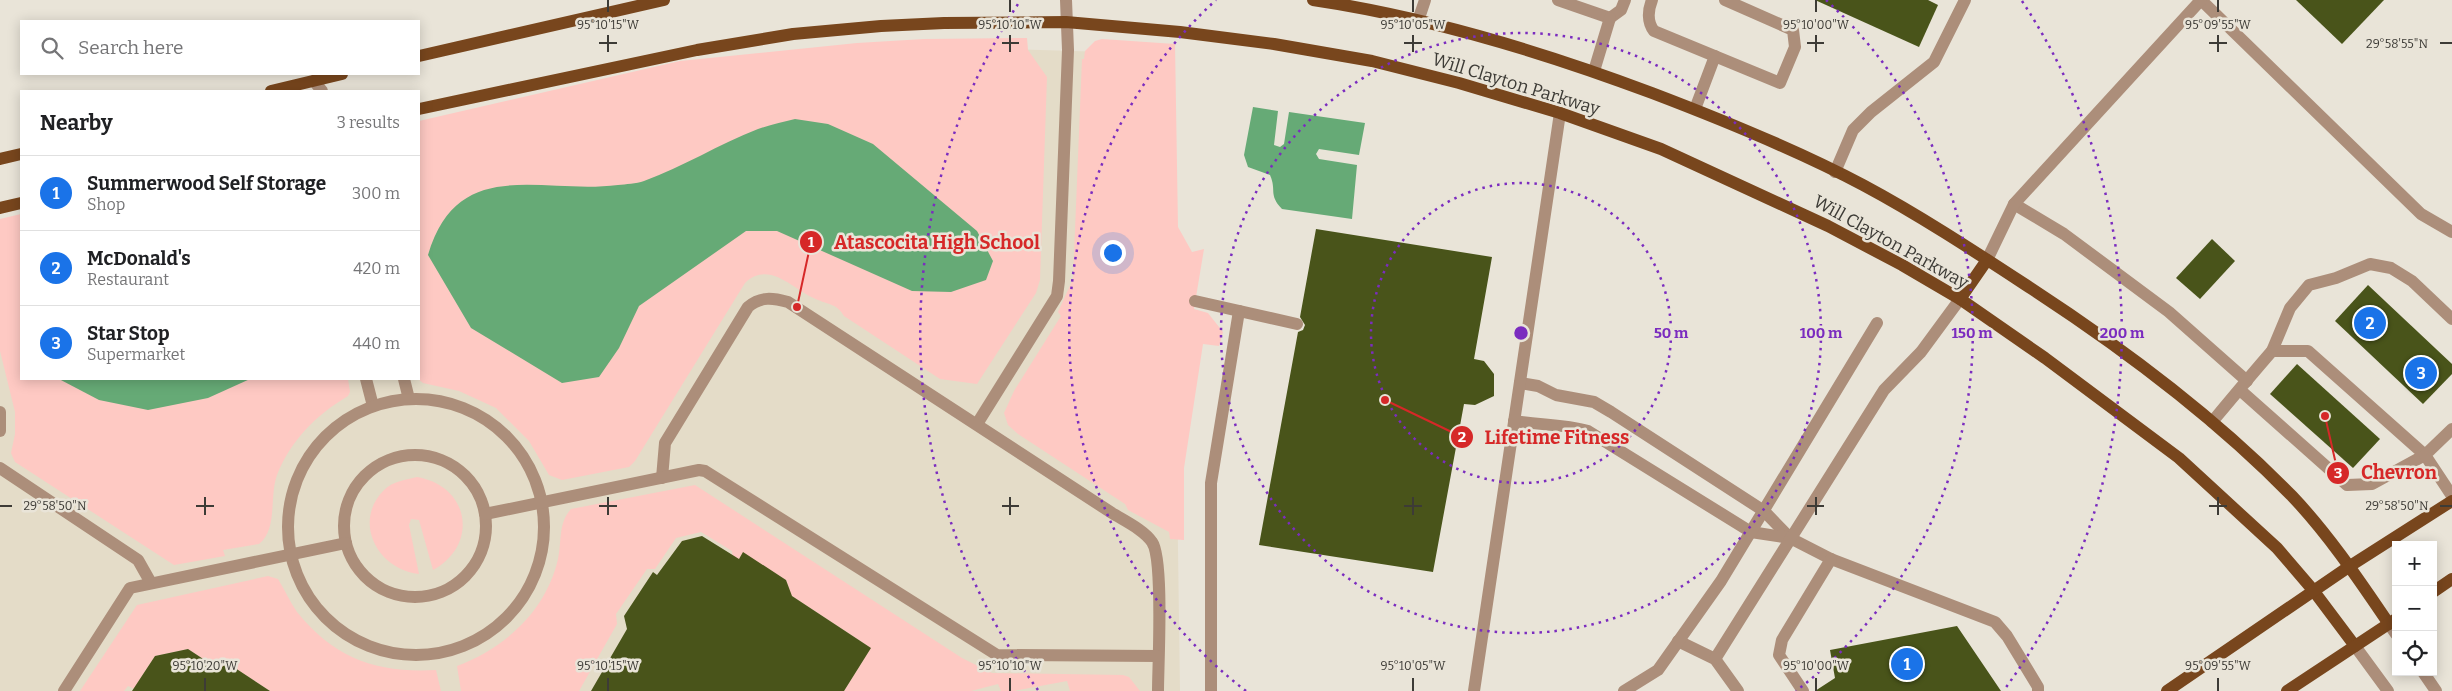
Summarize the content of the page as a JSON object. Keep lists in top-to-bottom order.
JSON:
{
  "streets": {
    "main road": ["Will Clayton Parkway"]
  },
  "places": ["Atascocita High School", "Lifetime Fitness", "Chevron"],
  "page": {
    "search": "Search here",
    "heading": ["Nearby", "3 results"],
    "list": [
      {
        "mark": "1",
        "name": "Summerwood Self Storage",
        "note": "Shop",
        "value": "300 m"
      },
      {
        "mark": "2",
        "name": "McDonald's",
        "note": "Restaurant",
        "value": "420 m"
      },
      {
        "mark": "3",
        "name": "Star Stop",
        "note": "Supermarket",
        "value": "440 m"
      }
    ],
    "pins": ["2", "3", "1"],
    "map_buttons": ["+", "−"]
  },
  "coordinates": [
    "95°10'15\"W",
    "95°10'10\"W",
    "95°10'05\"W",
    "95°10'00\"W",
    "95°09'55\"W",
    "29°58'55\"N",
    "29°58'50\"N",
    "95°10'20\"W"
  ],
  "rings": [
    "50 m",
    "100 m",
    "150 m",
    "200 m"
  ]
}
